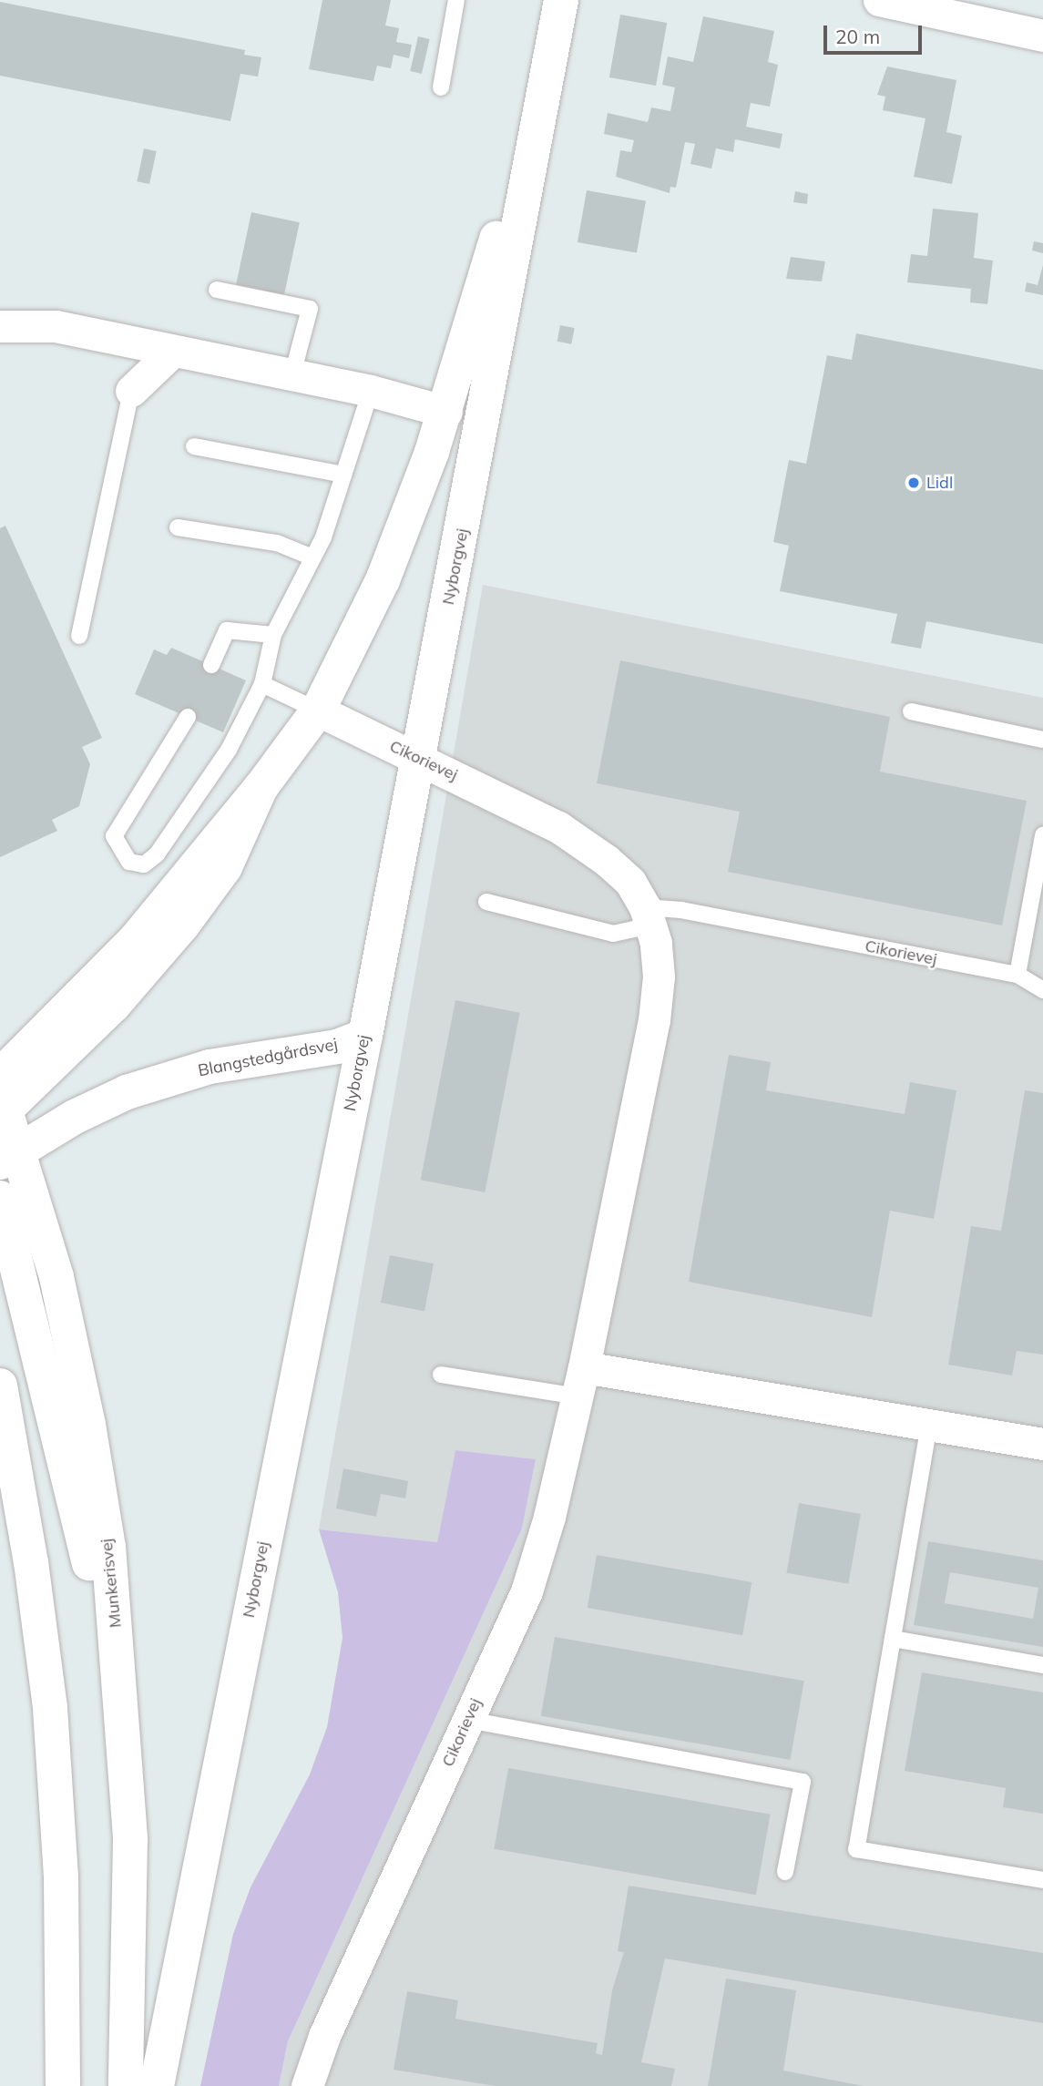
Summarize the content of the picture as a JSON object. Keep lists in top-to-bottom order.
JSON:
{
  "streets": {
    "street": [
      "Nyborgvej",
      "Cikorievej",
      "Blangstedgårdsvej",
      "Munkerisvej"
    ]
  },
  "crossings": [
    ["Nyborgvej", "Cikorievej"],
    ["Nyborgvej", "Blangstedgårdsvej"],
    ["Blangstedgårdsvej", "Munkerisvej"]
  ],
  "places": ["Lidl"],
  "scale_bar": "20 m"
}
